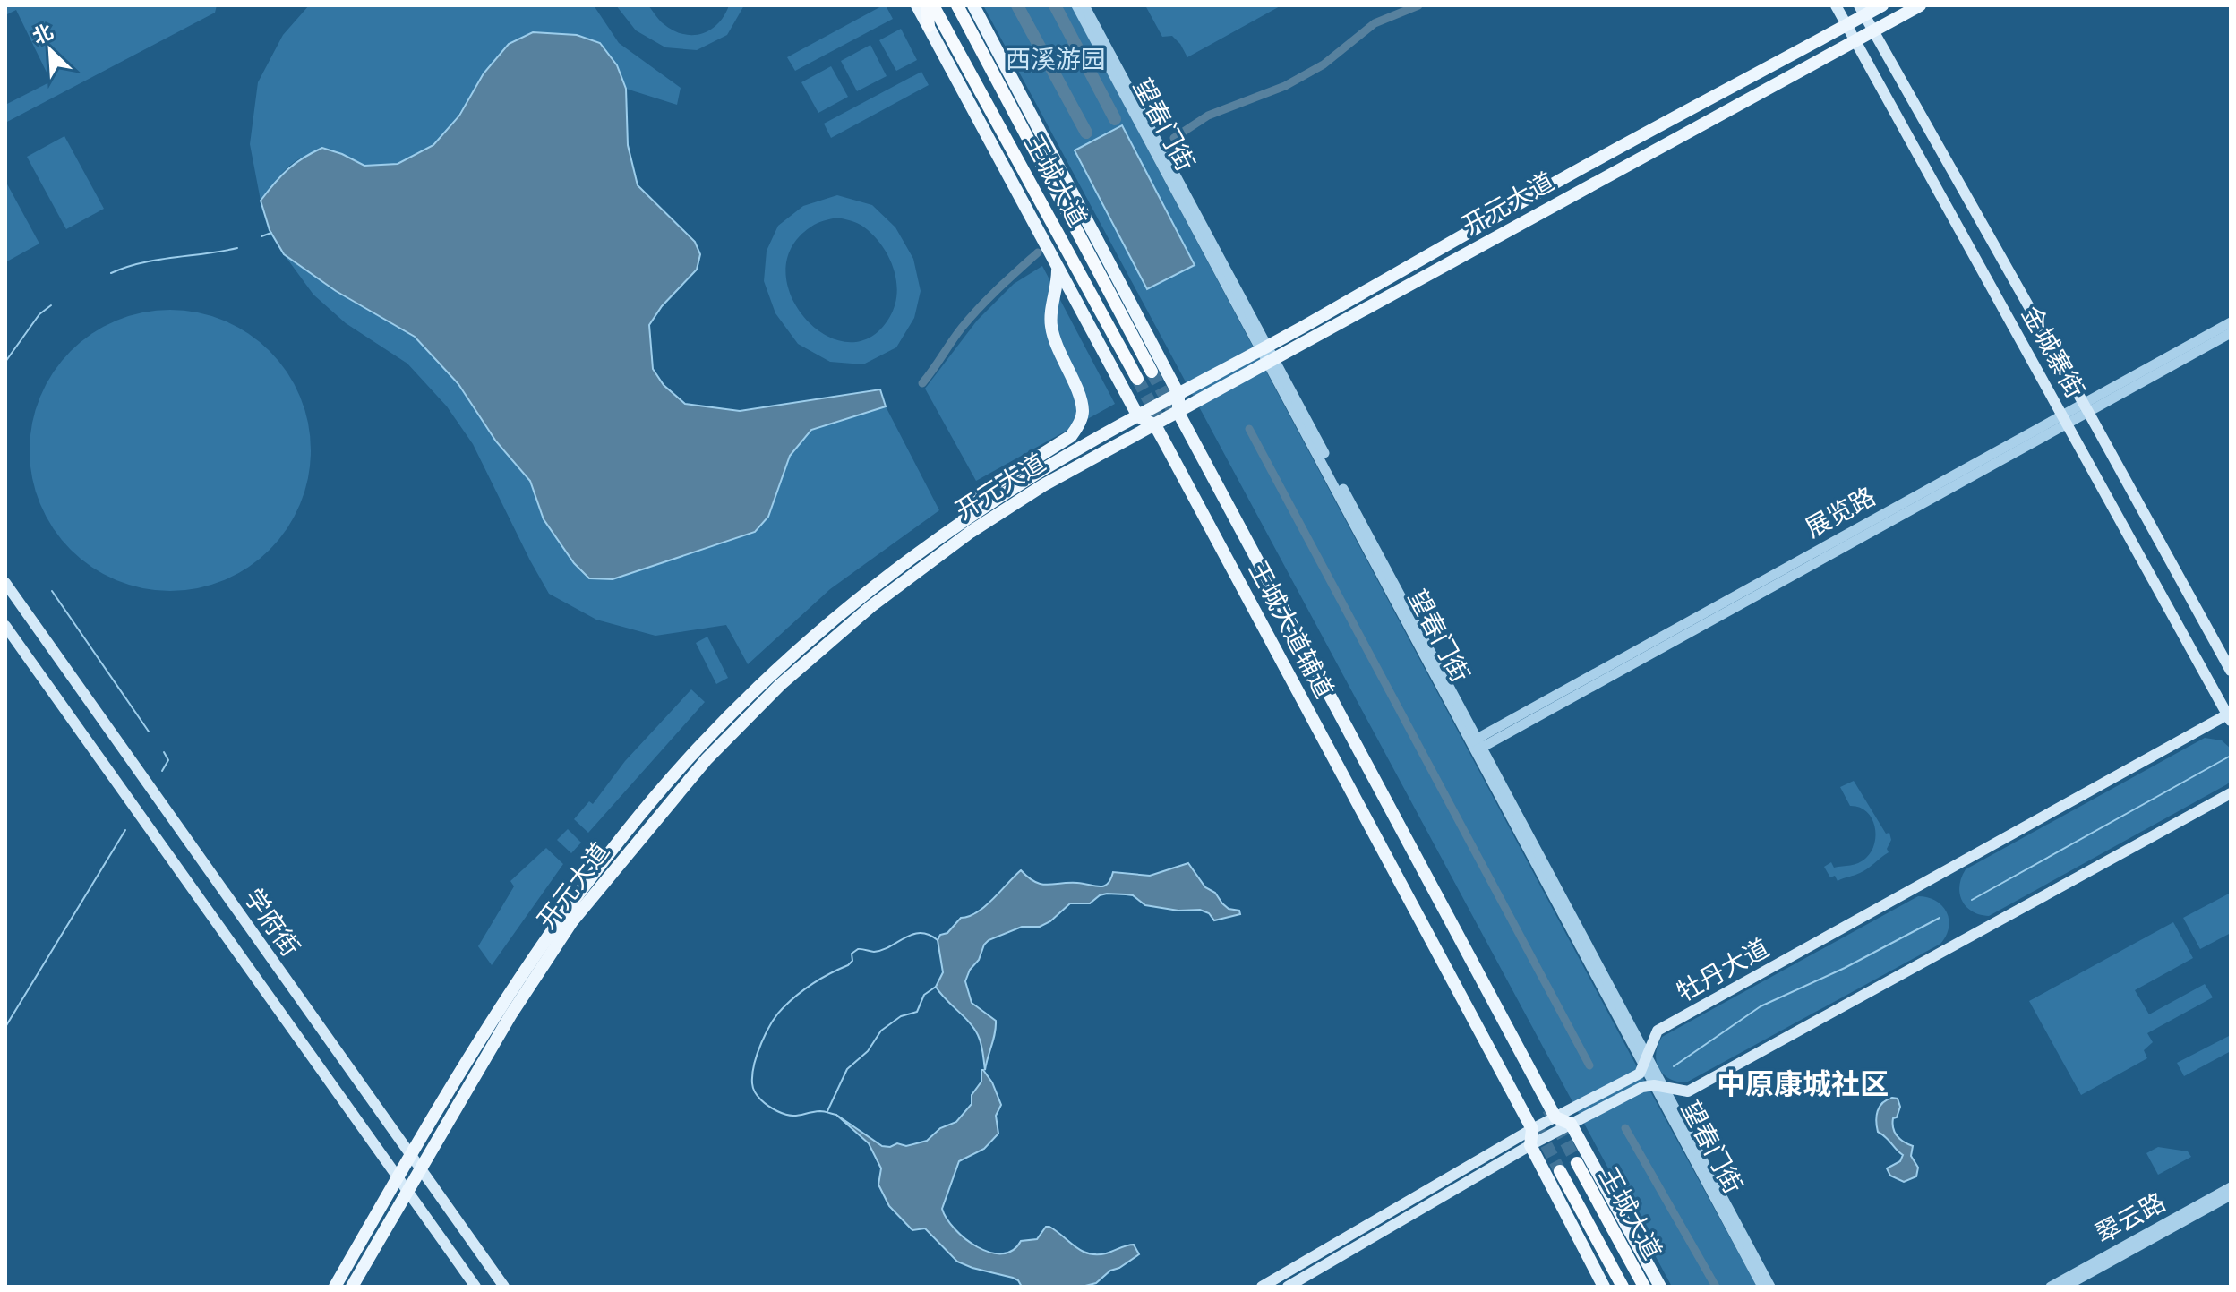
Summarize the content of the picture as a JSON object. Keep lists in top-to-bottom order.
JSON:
{
  "streets": {
    "highway": ["王城大道"],
    "main road": [
      "开元大道",
      "金城寨街",
      "王城大道辅道",
      "学府街",
      "牡丹大道"
    ],
    "street": ["望春门街", "展览路", "翠云路"]
  },
  "crossings": [
    ["望春门街", "开元大道"],
    ["望春门街", "展览路"],
    ["望春门街", "牡丹大道"],
    ["开元大道", "金城寨街"],
    ["开元大道", "王城大道辅道"],
    ["开元大道", "学府街"],
    ["金城寨街", "展览路"],
    ["金城寨街", "牡丹大道"],
    ["王城大道辅道", "牡丹大道"]
  ],
  "districts": ["中原康城社区"],
  "parks": ["西溪游园"],
  "north": "top left"
}
